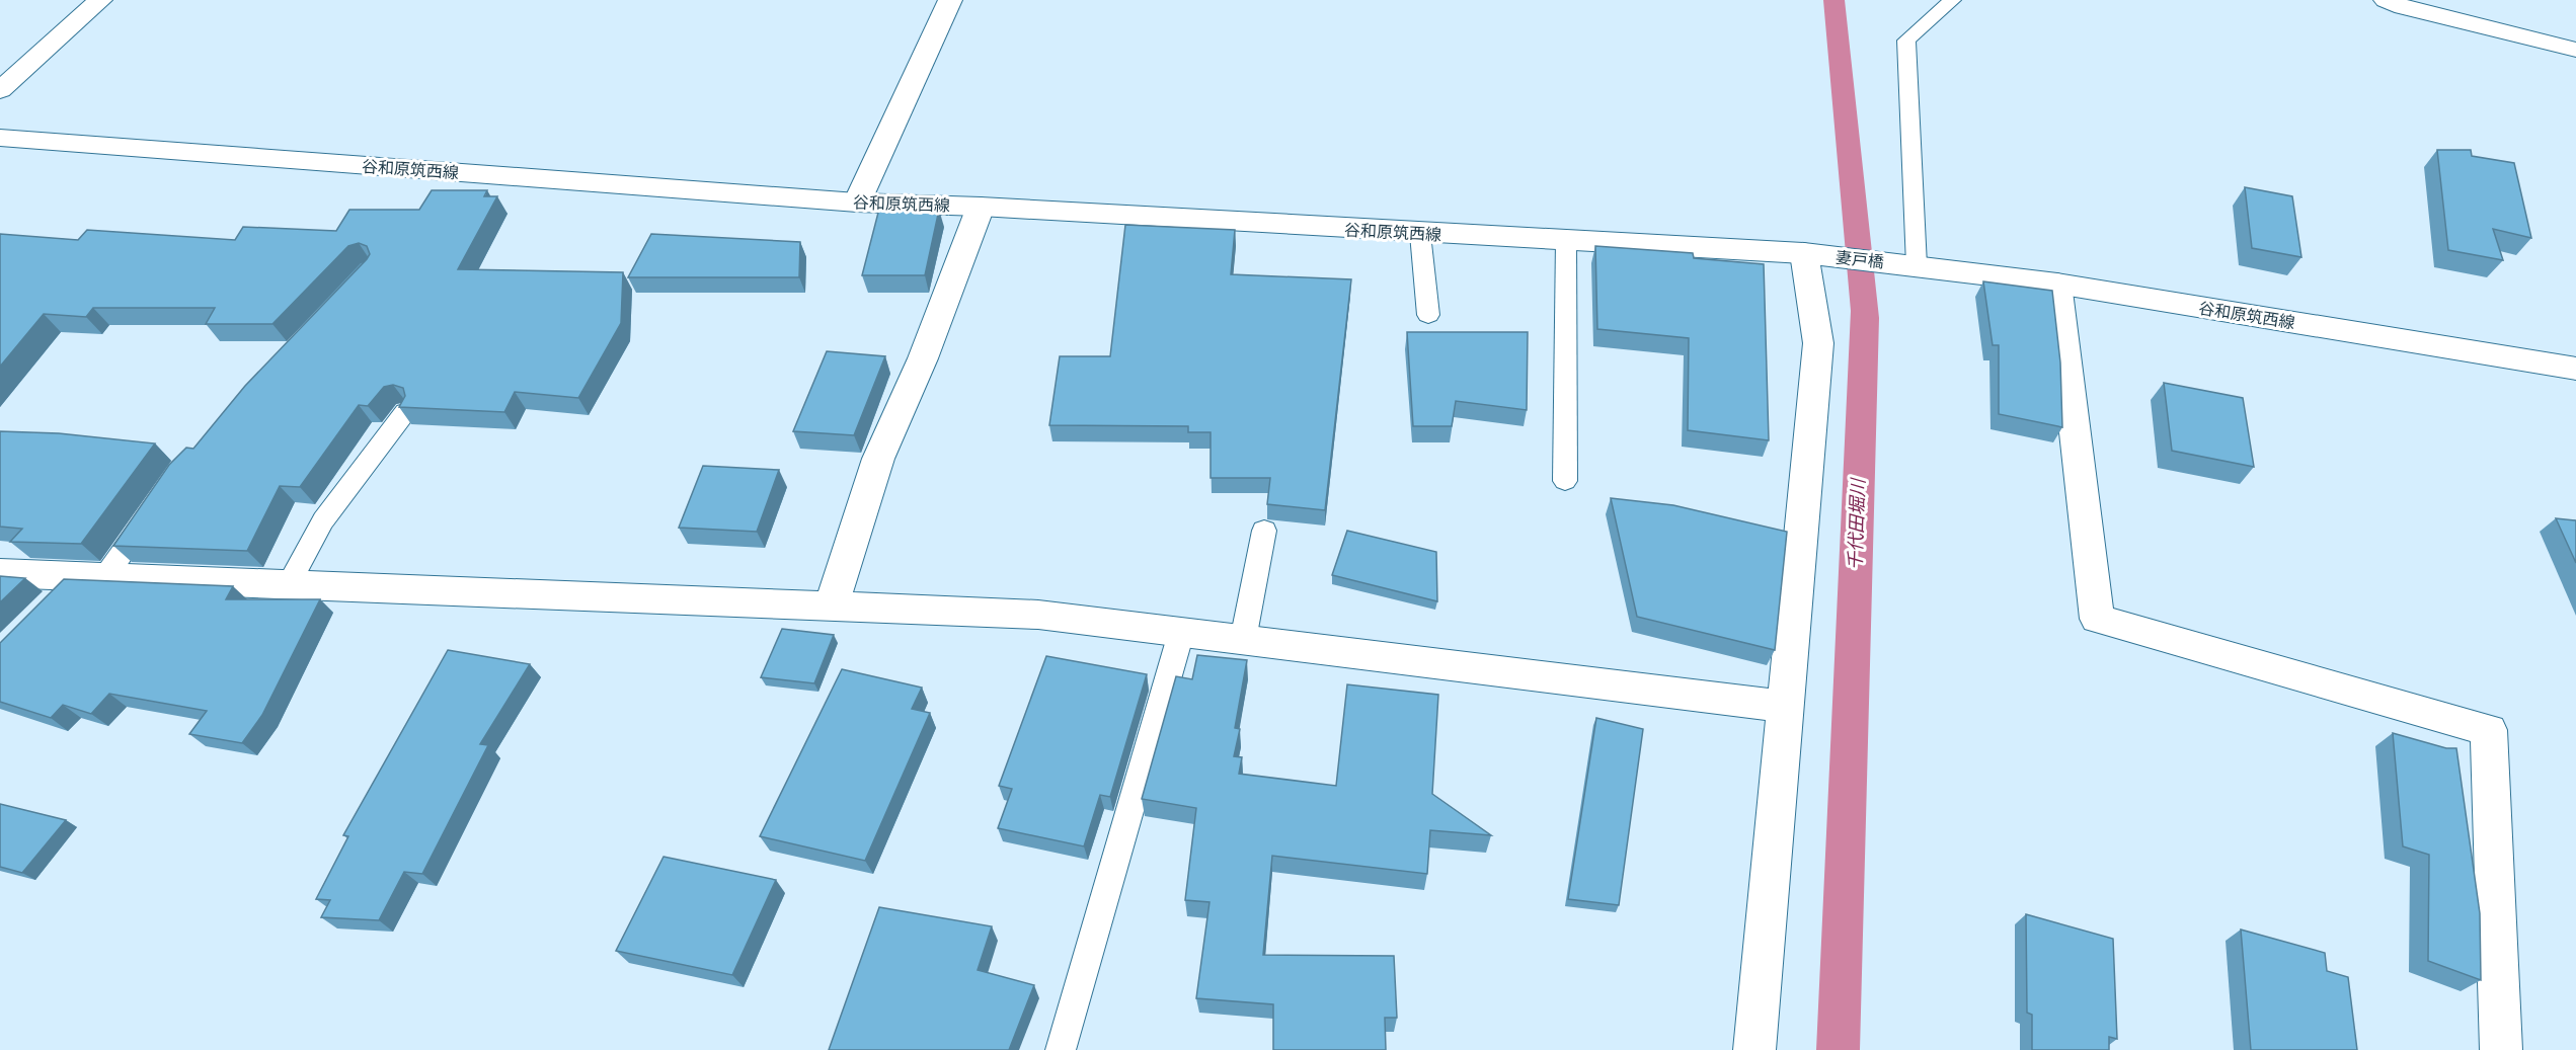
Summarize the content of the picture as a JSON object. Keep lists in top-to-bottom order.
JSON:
{
  "streets": {
    "street": ["谷和原筑西線", "妻戸橋"]
  },
  "crossings": [
    ["谷和原筑西線", "妻戸橋"]
  ],
  "water": ["千代田堀川"]
}
